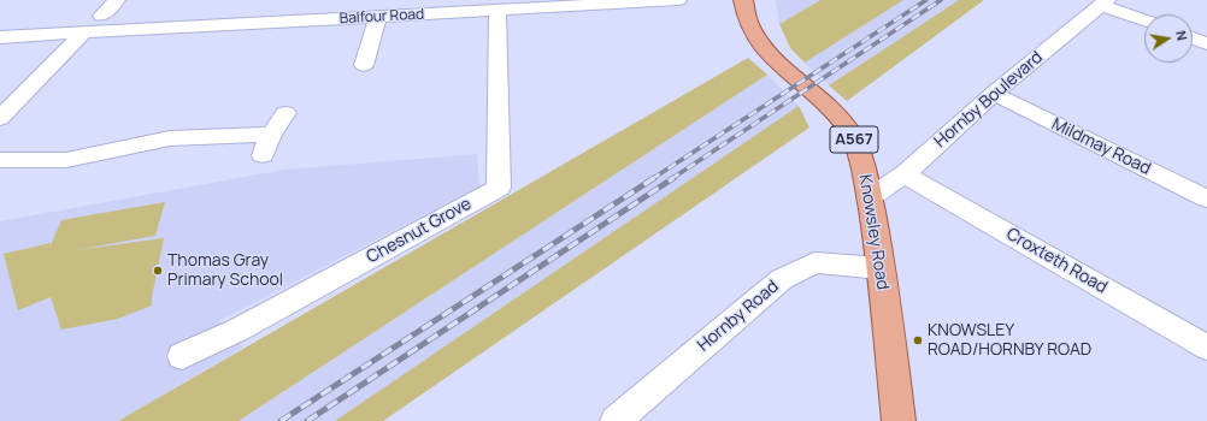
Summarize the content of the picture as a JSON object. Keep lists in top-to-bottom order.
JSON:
{
  "streets": {
    "main road": ["A567", "Knowsley Road"],
    "street": [
      "Balfour Road",
      "Hornby Boulevard",
      "Mildmay Road",
      "Chesnut Grove",
      "Croxteth Road",
      "Hornby Road"
    ]
  },
  "crossings": [
    ["Balfour Road", "Chesnut Grove"],
    ["Hornby Boulevard", "Mildmay Road"],
    ["Hornby Boulevard", "Knowsley Road"],
    ["Hornby Boulevard", "Croxteth Road"],
    ["Knowsley Road", "Hornby Road"]
  ],
  "places": ["Thomas Gray Primary School", "KNOWSLEY ROAD/HORNBY ROAD"],
  "north": "right"
}
